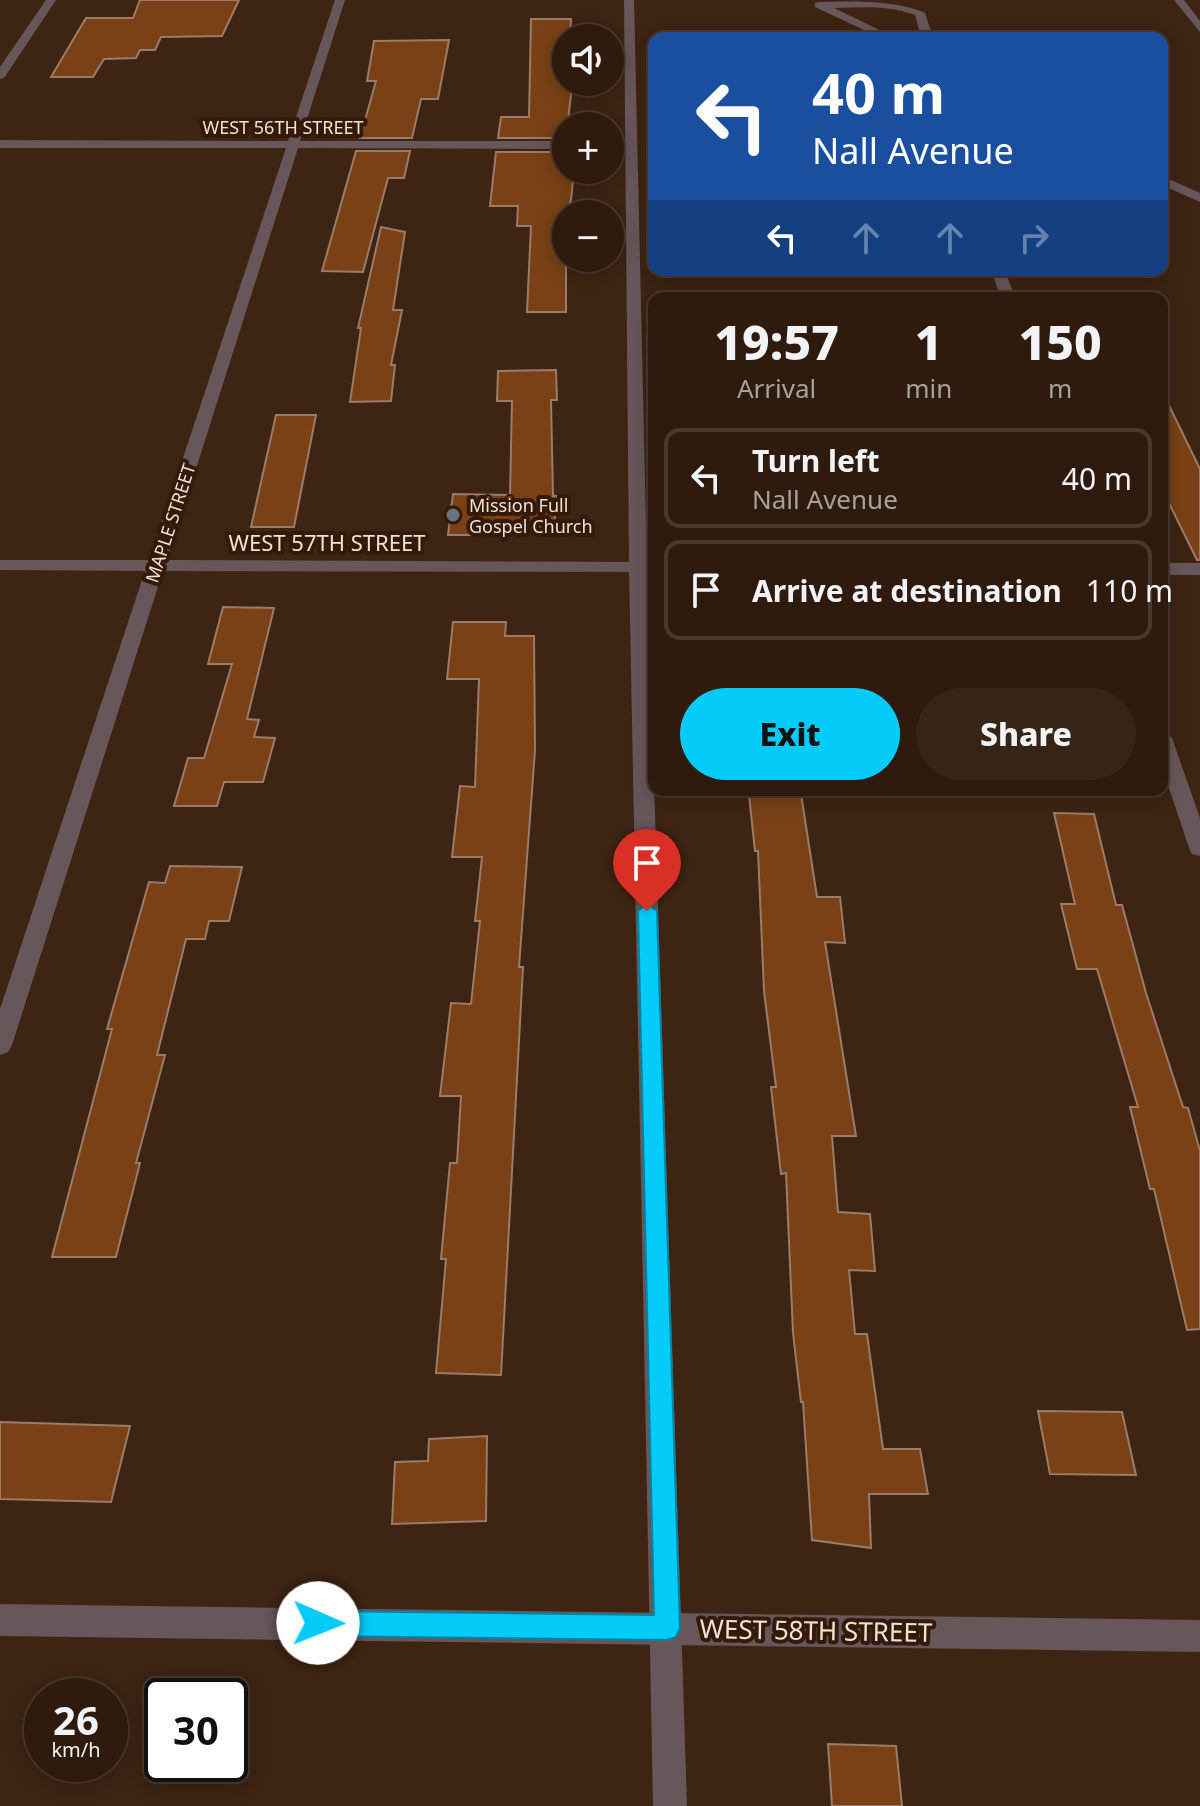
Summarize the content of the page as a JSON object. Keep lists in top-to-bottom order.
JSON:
{
  "streets": {
    "street": [
      "WEST 56TH STREET",
      "MAPLE STREET",
      "WEST 57TH STREET",
      "WEST 58TH STREET"
    ]
  },
  "crossings": [
    ["WEST 56TH STREET", "MAPLE STREET"],
    ["MAPLE STREET", "WEST 57TH STREET"]
  ],
  "places": ["Mission Full Gospel Church"],
  "page": {
    "map_buttons": ["+", "−"],
    "turn": ["40 m", "Nall Avenue"],
    "eta": [
      "19:57",
      "Arrival",
      "1",
      "min",
      "150",
      "m"
    ],
    "list": [
      {
        "name": "Turn left",
        "note": "Nall Avenue",
        "value": "40 m"
      },
      {
        "name": "Arrive at destination",
        "value": "110 m"
      }
    ],
    "buttons": ["Exit", "Share"],
    "speed": "26 km/h",
    "limit": "30"
  }
}
